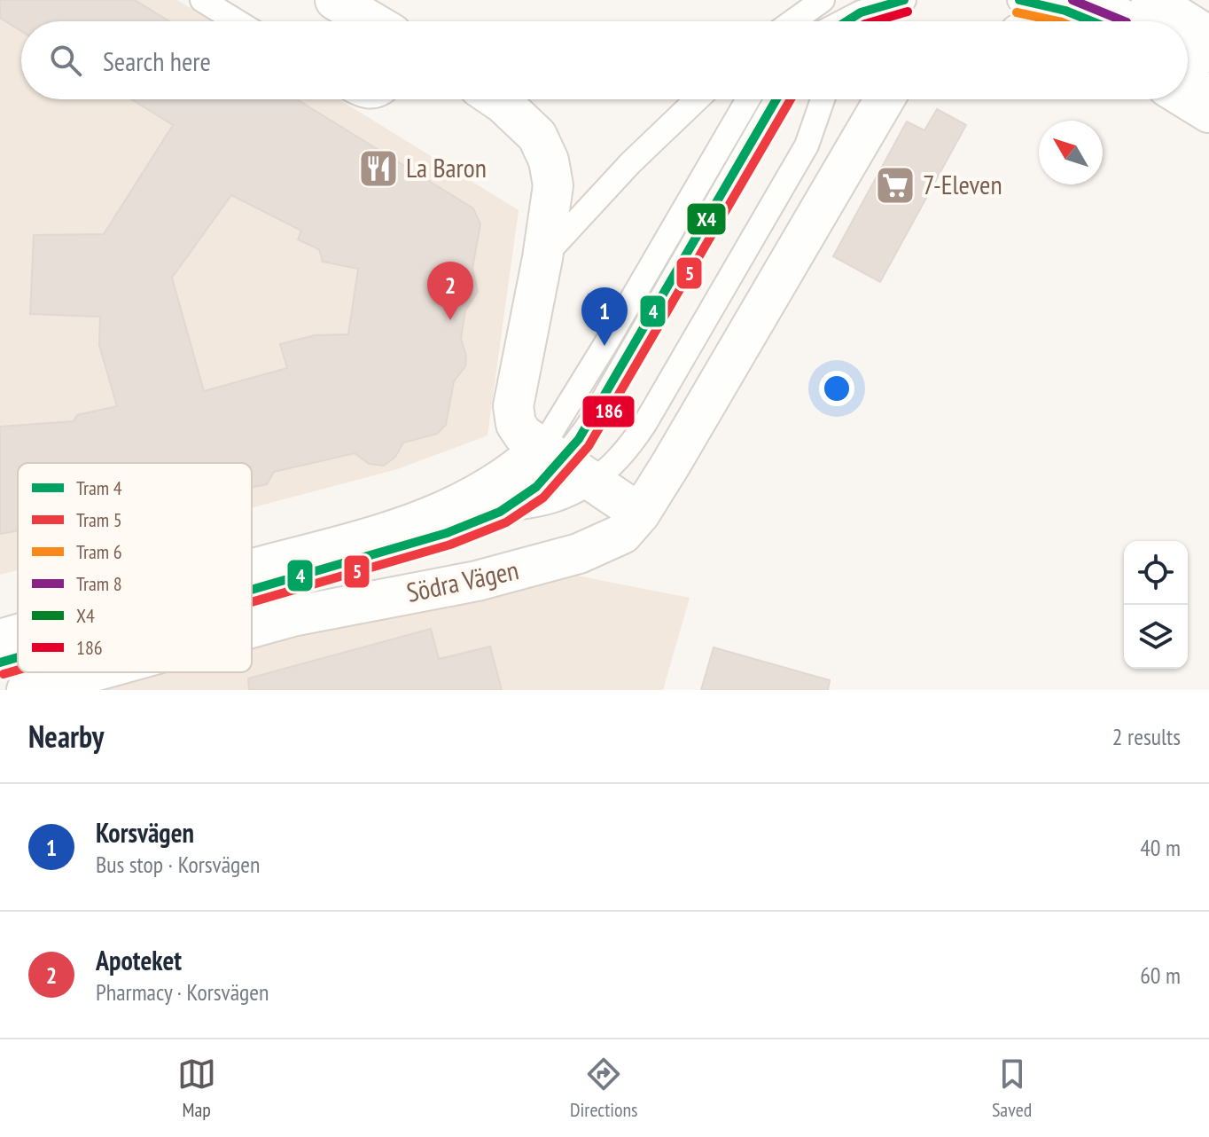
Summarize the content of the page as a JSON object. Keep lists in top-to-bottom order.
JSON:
{
  "streets": {
    "main road": ["Södra Vägen"]
  },
  "places": {
    "restaurant": ["La Baron"],
    "supermarket": ["7-Eleven"]
  },
  "lines": [
    "tram line 4",
    "tram line 8",
    "transit line 186",
    "tram line 6",
    "tram line 5",
    "transit line X4"
  ],
  "legend": [
    "Tram 4",
    "Tram 5",
    "Tram 6",
    "Tram 8",
    "X4",
    "186"
  ],
  "north": "top left",
  "page": {
    "search": "Search here",
    "pins": ["2", "1"],
    "heading": ["Nearby", "2 results"],
    "list": [
      {
        "mark": "1",
        "name": "Korsvägen",
        "note": "Bus stop · Korsvägen",
        "value": "40 m"
      },
      {
        "mark": "2",
        "name": "Apoteket",
        "note": "Pharmacy · Korsvägen",
        "value": "60 m"
      }
    ],
    "nav": ["Map", "Directions", "Saved"]
  }
}
